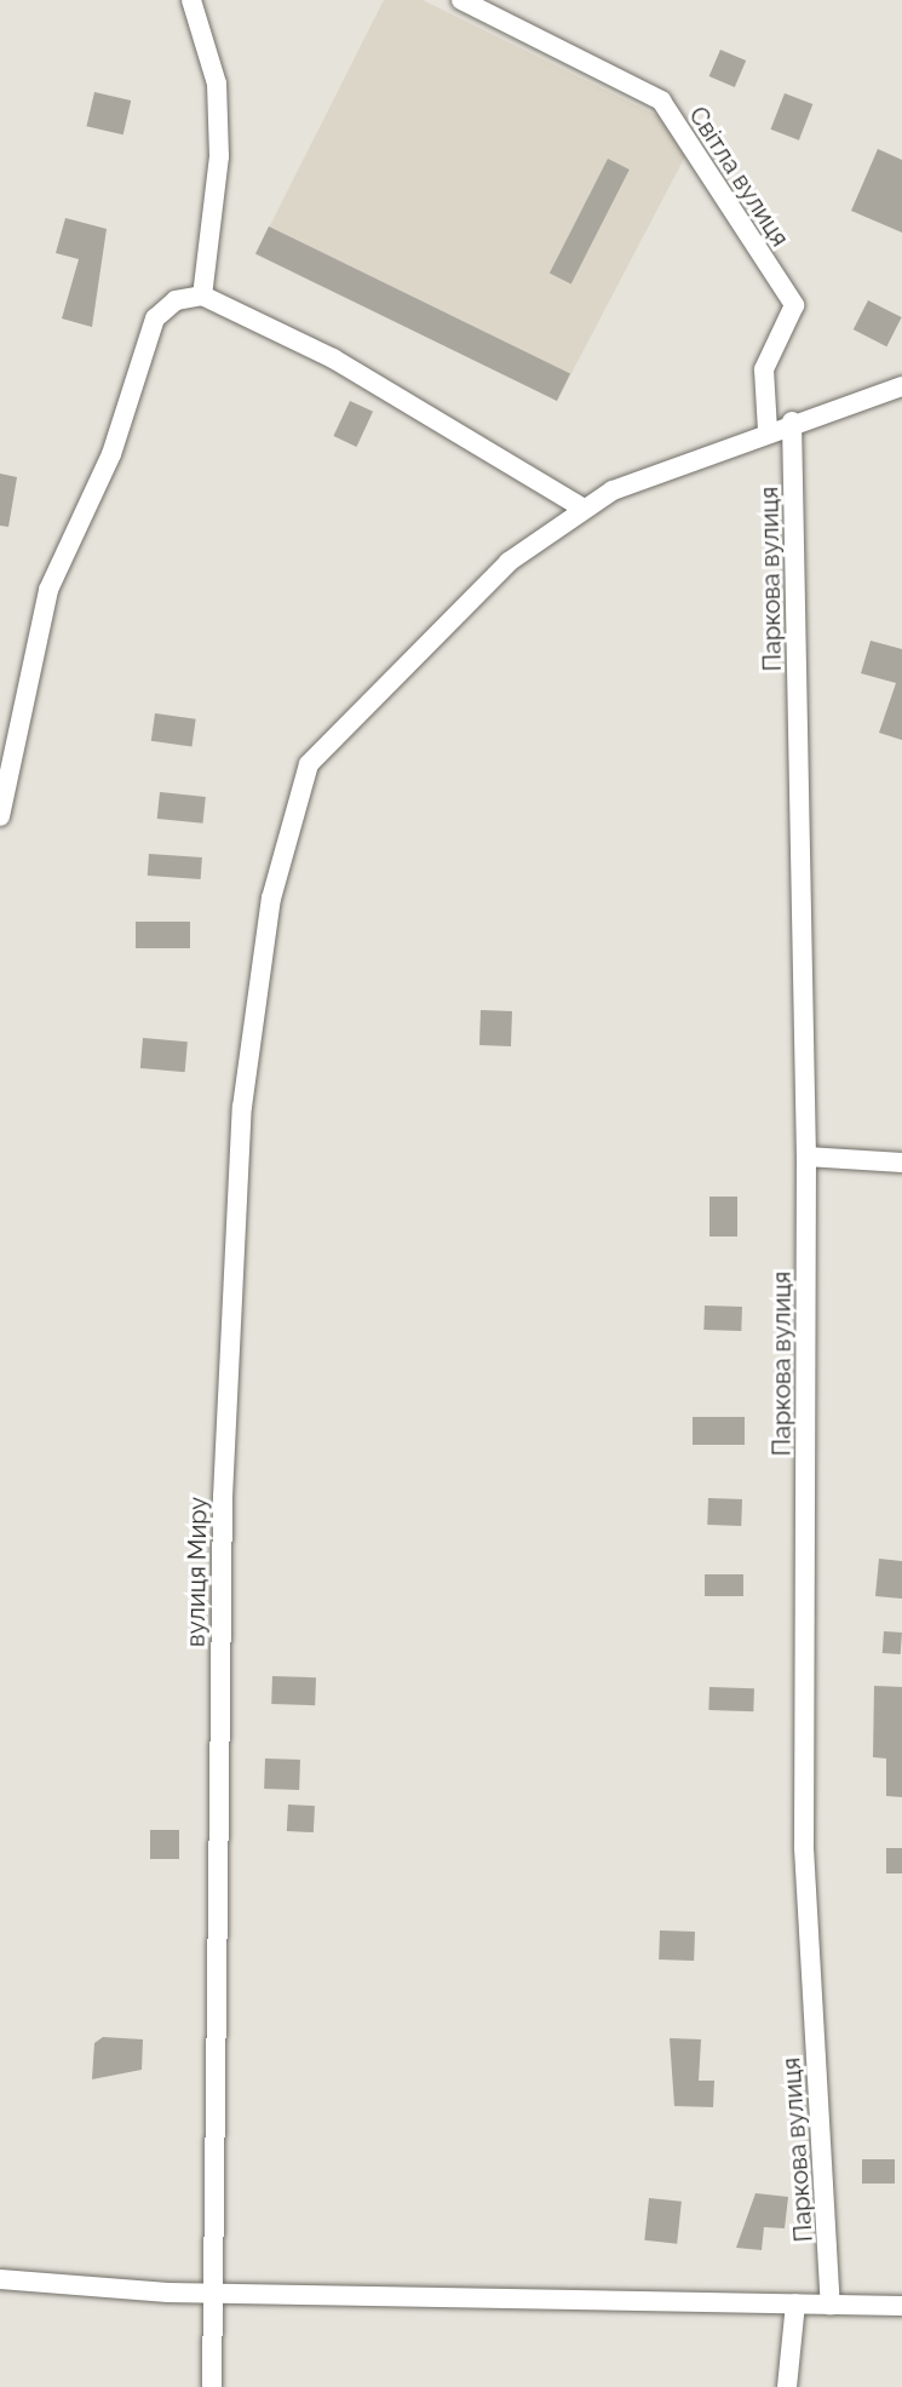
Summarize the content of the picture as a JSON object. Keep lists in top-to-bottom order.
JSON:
{
  "streets": {
    "street": ["Світла вулиця", "Паркова вулиця", "вулиця Миру"]
  }
}
